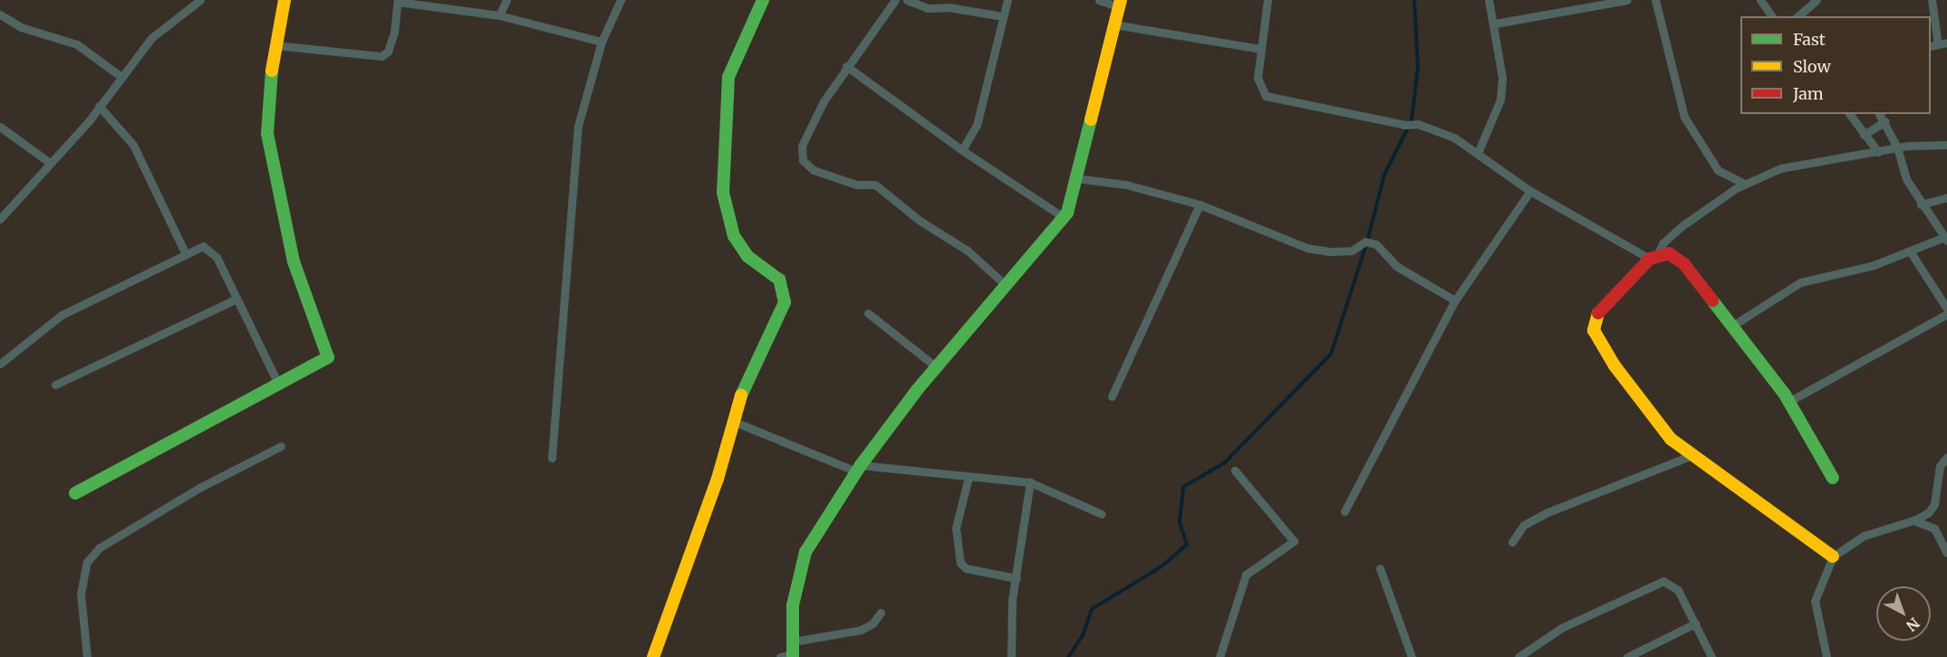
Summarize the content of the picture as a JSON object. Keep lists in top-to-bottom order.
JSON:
{
  "legend": ["Fast", "Slow", "Jam"],
  "north": "bottom right"
}
